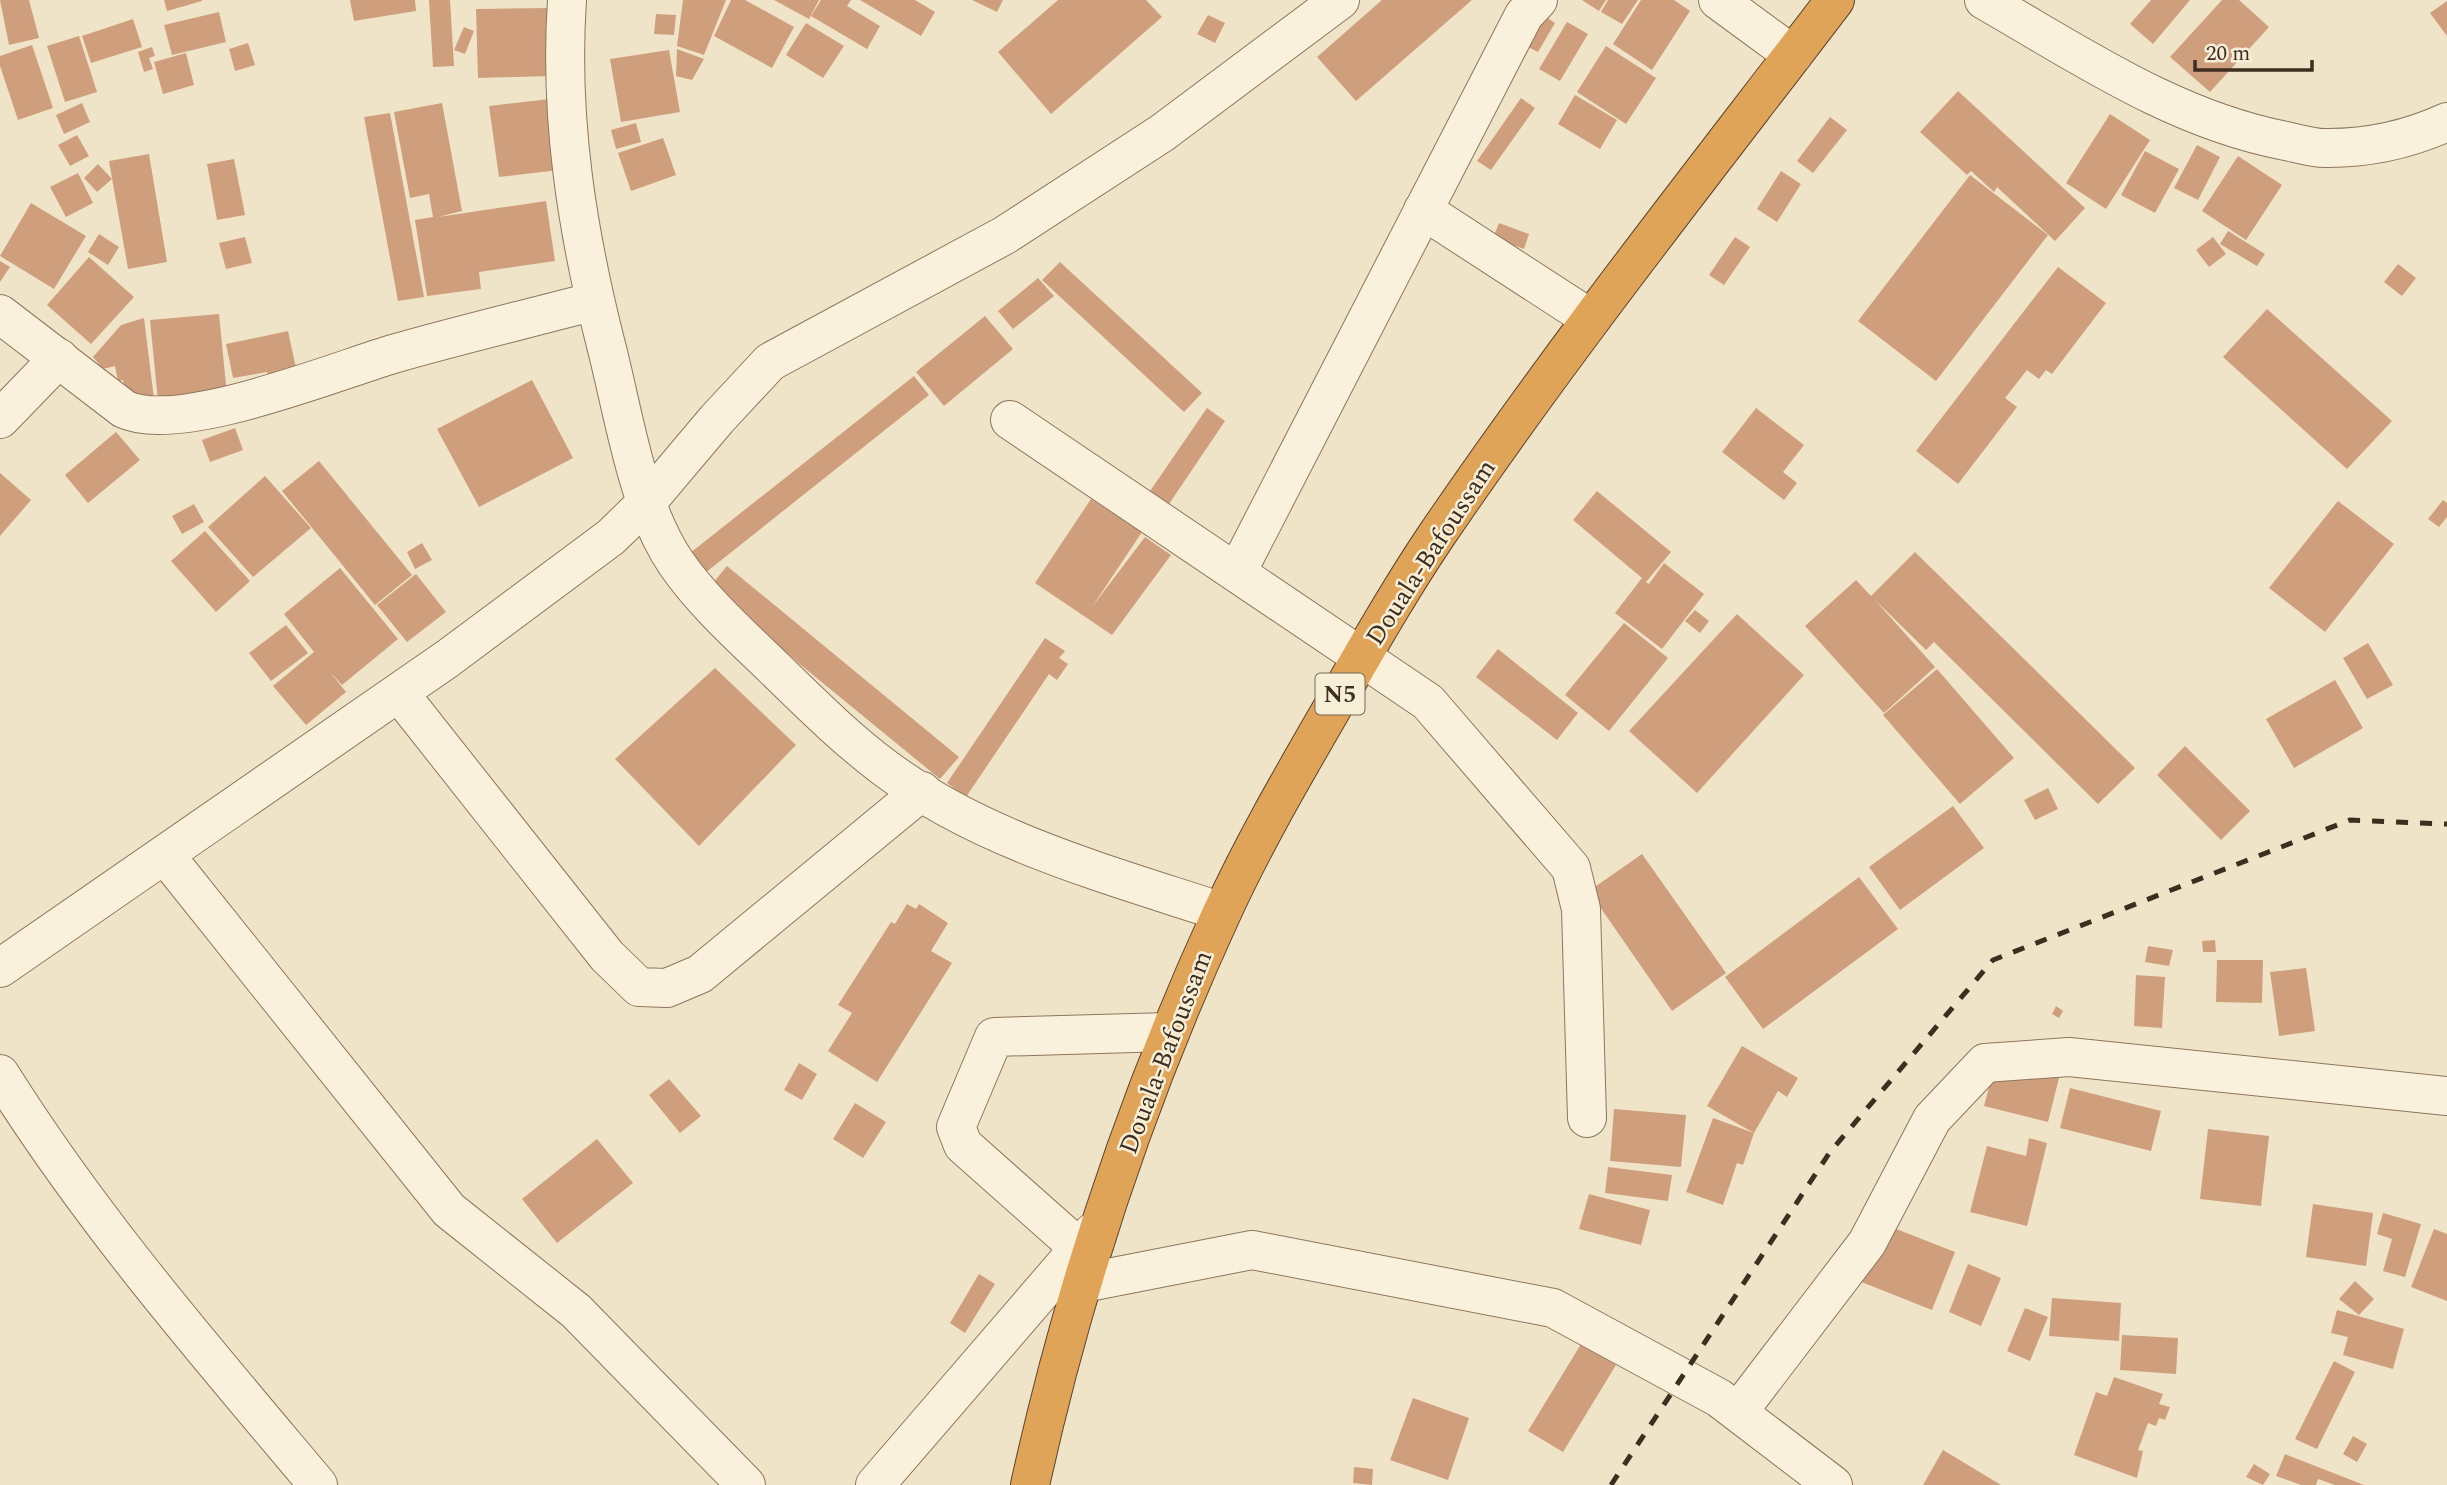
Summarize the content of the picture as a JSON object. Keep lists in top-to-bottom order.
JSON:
{
  "streets": {
    "highway": ["Douala-Bafoussam", "N5"]
  },
  "scale_bar": "20 m"
}
